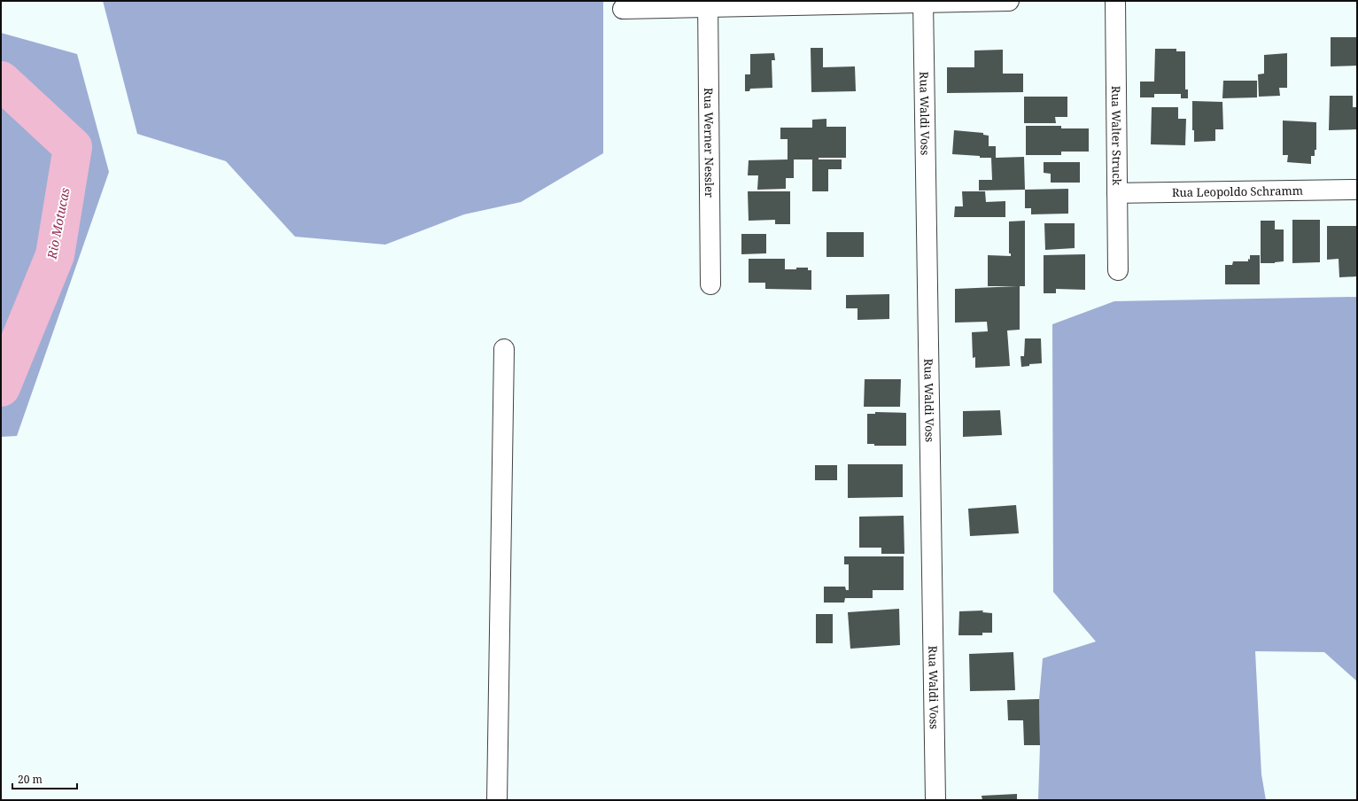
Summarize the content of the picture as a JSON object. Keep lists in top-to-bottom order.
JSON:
{
  "streets": {
    "street": [
      "Rua Waldi Voss",
      "Rua Walter Struck",
      "Rua Werner Nessler",
      "Rua Leopoldo Schramm"
    ]
  },
  "crossings": [
    ["Rua Walter Struck", "Rua Leopoldo Schramm"]
  ],
  "water": ["Rio Motucas"],
  "scale_bar": "20 m"
}
